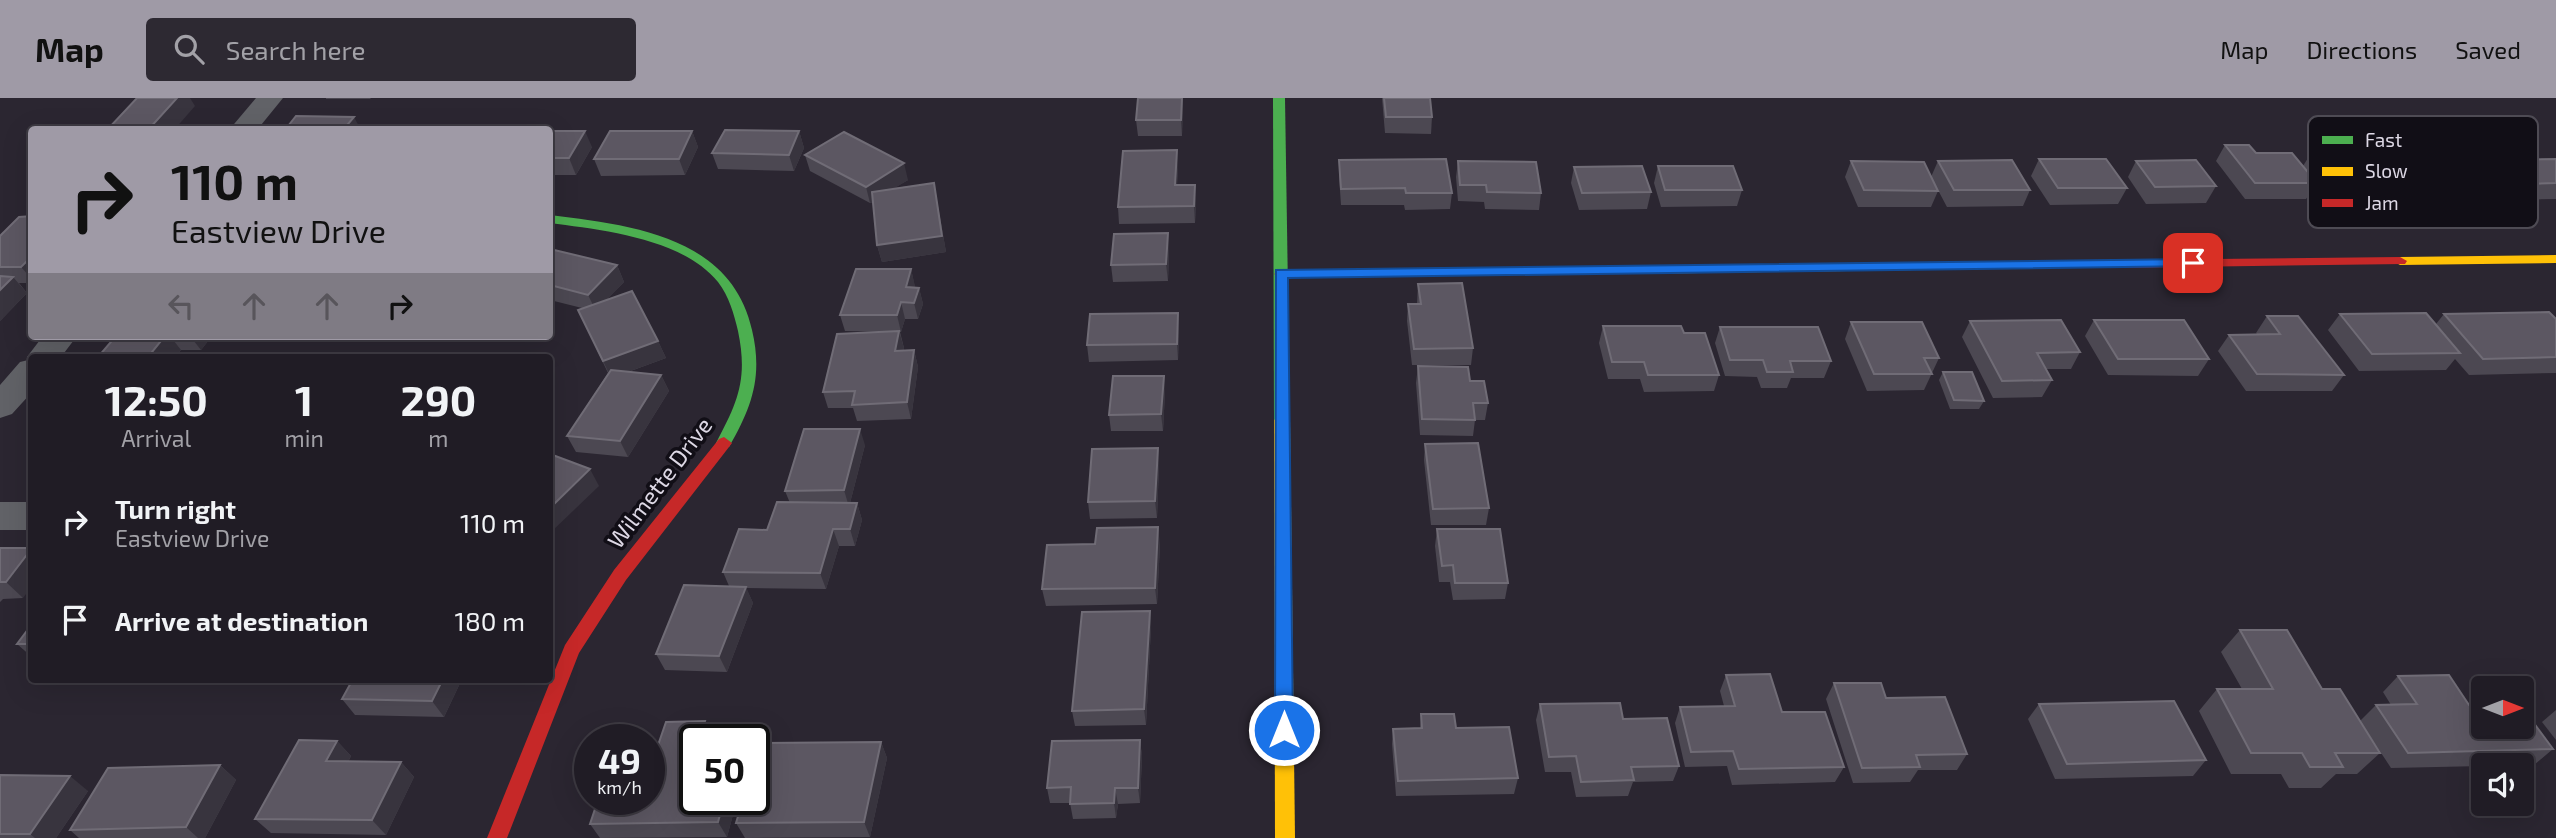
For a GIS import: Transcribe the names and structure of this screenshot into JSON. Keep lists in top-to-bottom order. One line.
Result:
{"streets":{"street":["Wilmette Drive"]},"legend":["Fast","Slow","Jam"],"north":"right","page":{"header":"Map","search":"Search here","nav":["Map","Directions","Saved"],"turn":["110 m","Eastview Drive"],"eta":["12:50","Arrival","1","min","290","m"],"list":[{"name":"Turn right","note":"Eastview Drive","value":"110 m"},{"name":"Arrive at destination","value":"180 m"}],"speed":"49 km/h","limit":"50"}}
